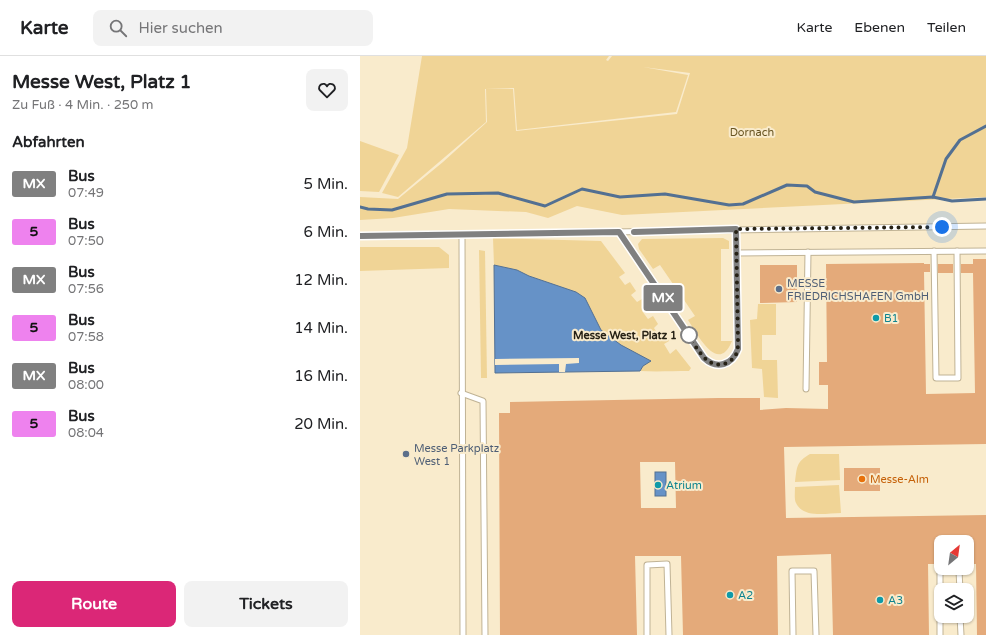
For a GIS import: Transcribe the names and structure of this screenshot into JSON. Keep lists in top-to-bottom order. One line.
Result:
{"parks":["Dornach"],"places":["MESSE FRIEDRICHSHAFEN GmbH","B1","Messe West, Platz 1","Messe Parkplatz West 1","Messe-Alm","Atrium","A2","A3"],"lines":["bus line MX"],"north":"top right","page":{"header":"Karte","search":"Hier suchen","nav":["Karte","Ebenen","Teilen"],"heading":[["Messe West, Platz 1","Zu Fuß · 4 Min. · 250 m"],"Abfahrten"],"on_map":"MX","list":[{"mark":"MX","name":"Bus","note":"07:49","value":"5 Min."},{"mark":"5","name":"Bus","note":"07:50","value":"6 Min."},{"mark":"MX","name":"Bus","note":"07:56","value":"12 Min."},{"mark":"5","name":"Bus","note":"07:58","value":"14 Min."},{"mark":"MX","name":"Bus","note":"08:00","value":"16 Min."},{"mark":"5","name":"Bus","note":"08:04","value":"20 Min."}],"buttons":["Route","Tickets"]}}
